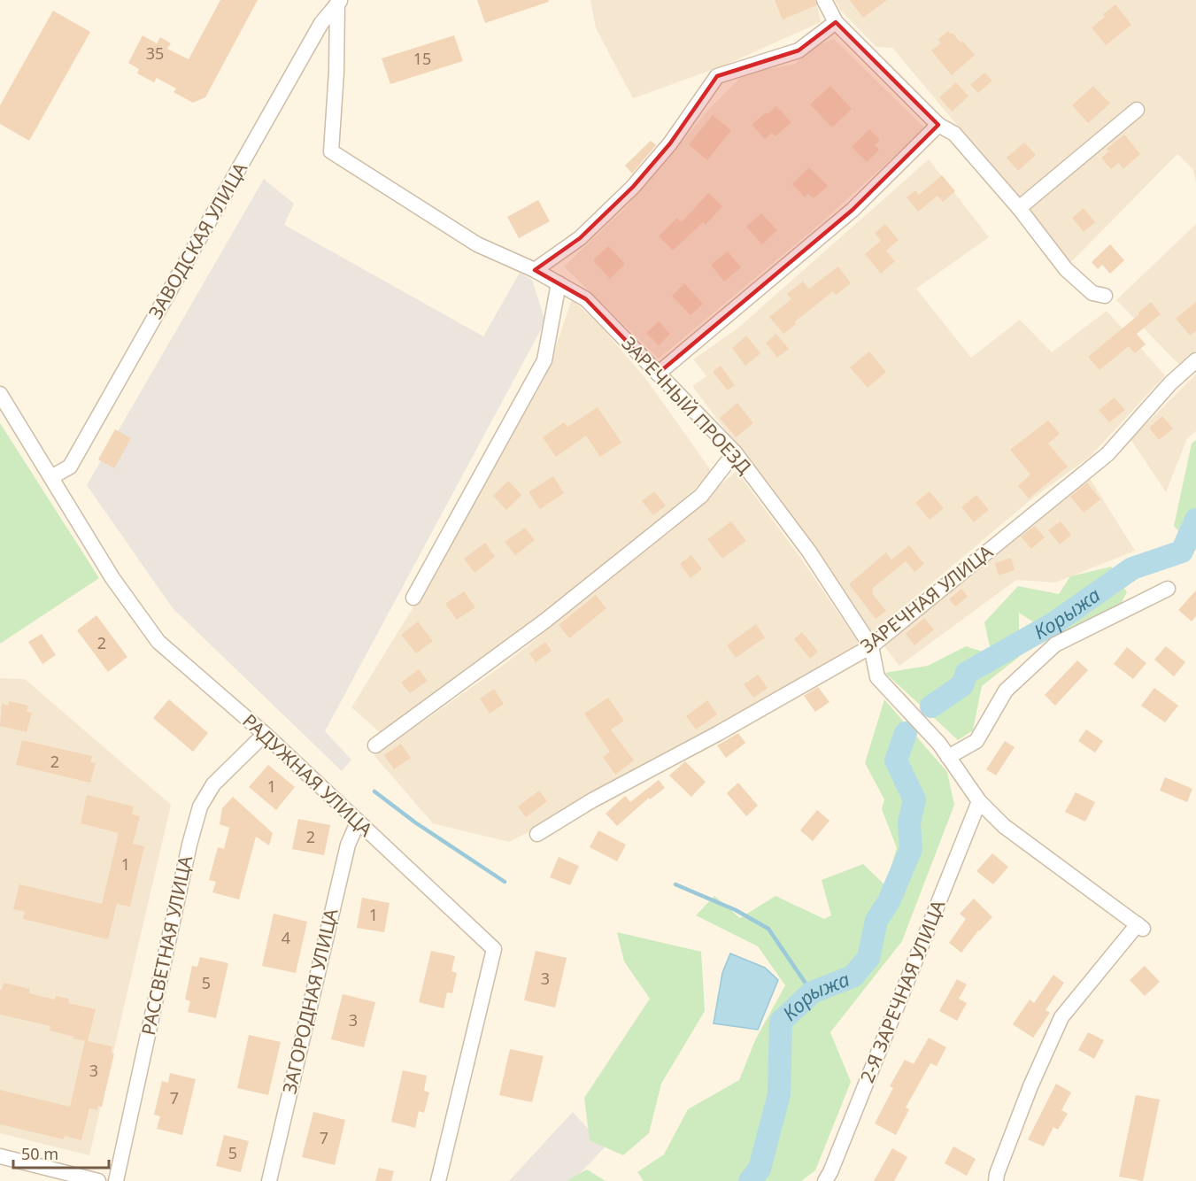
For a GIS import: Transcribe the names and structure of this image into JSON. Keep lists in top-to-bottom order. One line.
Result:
{"streets":{"street":["ЗАВОДСКАЯ УЛИЦА","ЗАРЕЧНЫЙ ПРОЕЗД","ЗАРЕЧНАЯ УЛИЦА","РАДУЖНАЯ УЛИЦА","РАССВЕТНАЯ УЛИЦА","2-Я ЗАРЕЧНАЯ УЛИЦА","ЗАГОРОДНАЯ УЛИЦА"]},"crossings":[["ЗАВОДСКАЯ УЛИЦА","ЗАРЕЧНЫЙ ПРОЕЗД"],["ЗАВОДСКАЯ УЛИЦА","РАДУЖНАЯ УЛИЦА"],["ЗАРЕЧНЫЙ ПРОЕЗД","ЗАРЕЧНАЯ УЛИЦА"],["РАДУЖНАЯ УЛИЦА","РАССВЕТНАЯ УЛИЦА"],["РАДУЖНАЯ УЛИЦА","ЗАГОРОДНАЯ УЛИЦА"]],"water":["Корыжа"],"house_numbers":["35","15","2","2","1","2","1","1","4","3","5","3","3","7","7","5"],"scale_bar":"50 m"}
